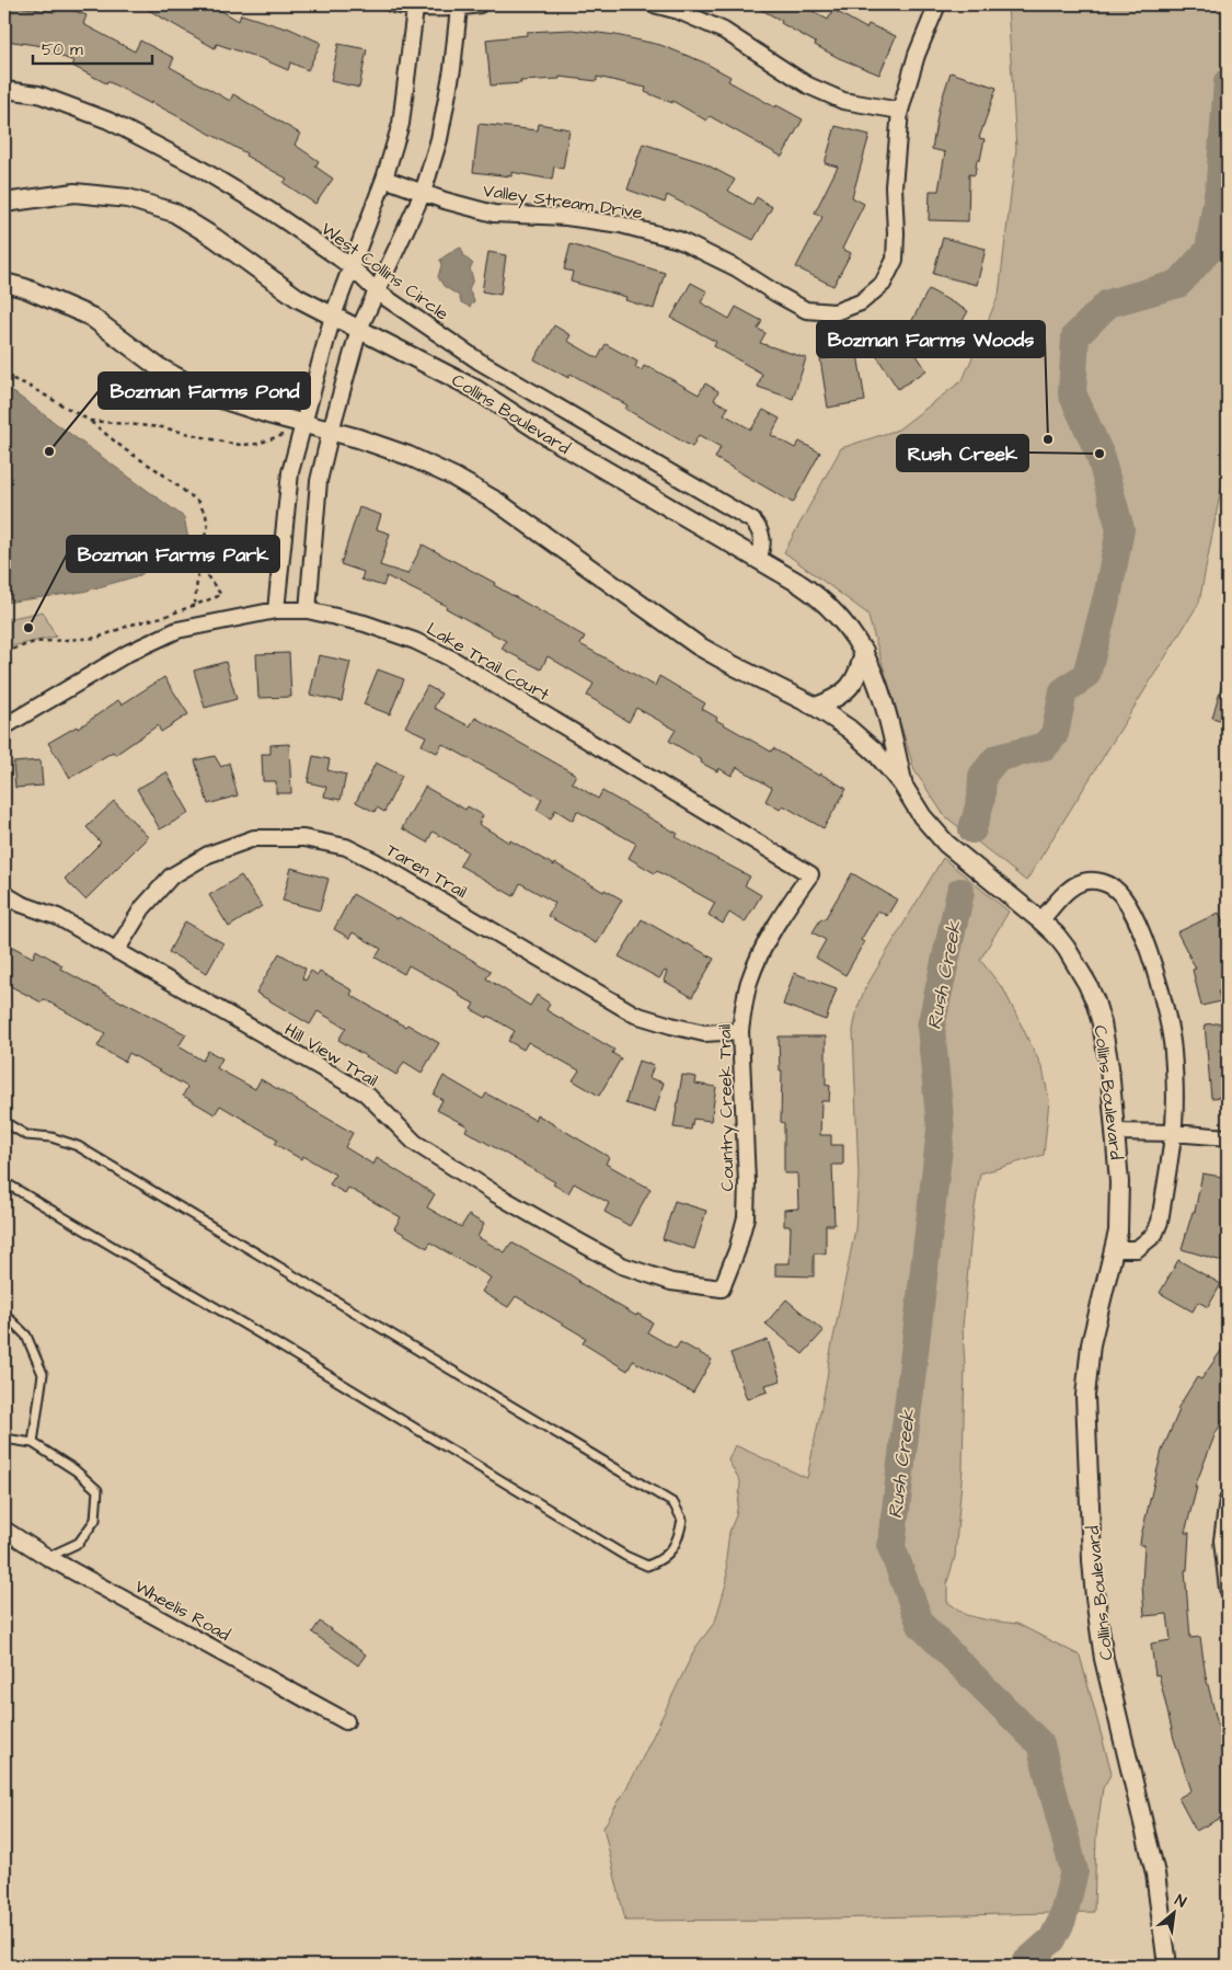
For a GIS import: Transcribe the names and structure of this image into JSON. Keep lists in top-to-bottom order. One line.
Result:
{"streets":{"street":["Valley Stream Drive","West Collins Circle","Collins Boulevard","Lake Trail Court","Taren Trail","Hill View Trail","Country Creek Trail","Wheelis Road"]},"crossings":[["West Collins Circle","Collins Boulevard"],["Lake Trail Court","Country Creek Trail"],["Taren Trail","Hill View Trail"],["Taren Trail","Country Creek Trail"],["Hill View Trail","Country Creek Trail"]],"water":["Rush Creek"],"places":["Bozman Farms Woods","Bozman Farms Pond","Rush Creek","Bozman Farms Park"],"scale_bar":"50 m","north":"top right"}
